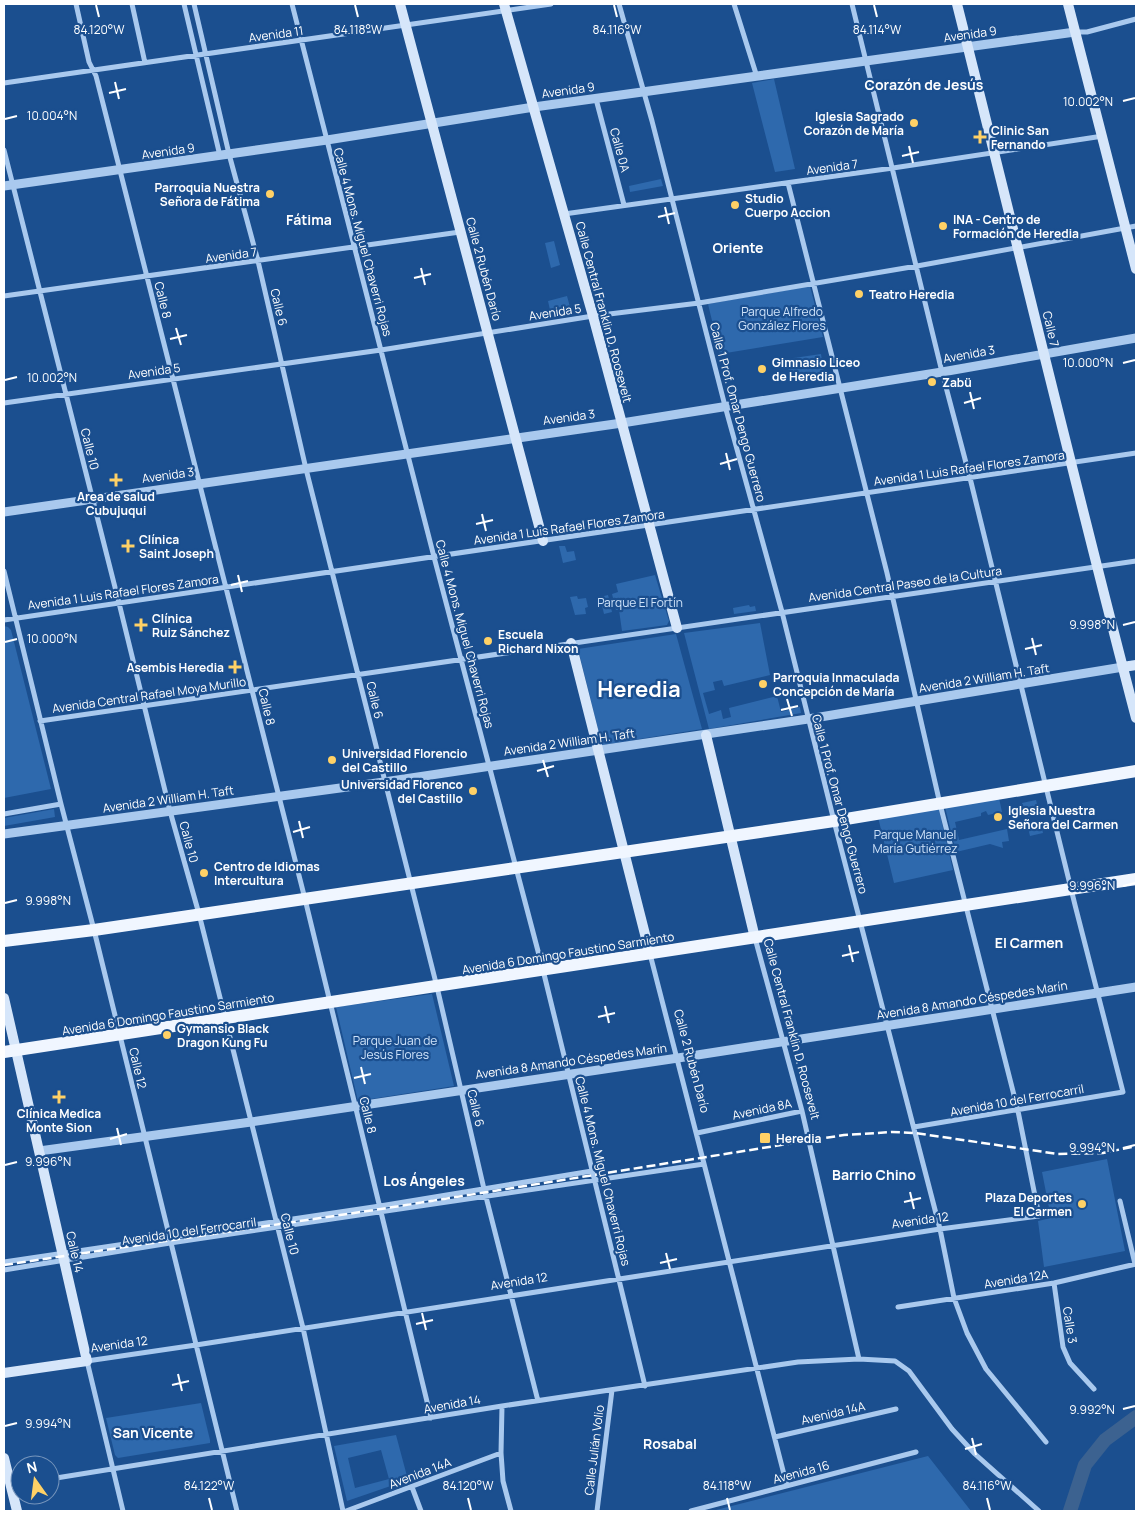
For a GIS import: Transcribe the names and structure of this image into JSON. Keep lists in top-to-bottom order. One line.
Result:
{"streets":{"main road":["Calle 2 Rubén Darío","Calle Central Franklin D. Roosevelt","Calle 7","Avenida 2 William H. Taft","Avenida 6 Domingo Faustino Sarmiento","Avenida 12","Calle 14"],"street":["Avenida 11","Avenida 9","Calle 0A","Avenida 7","Calle 4 Mons. Miguel Chaverri Rojas","Calle 8","Calle 6","Avenida 5","Avenida 3","Calle 1 Prof. Omar Dengo Guerrero","Calle 10","Avenida 1 Luis Rafael Flores Zamora","Avenida Central Paseo de la Cultura","Avenida Central Rafael Moya Murillo","Avenida 8 Amando Céspedes Marín","Calle 12","Avenida 10 del Ferrocarril","Avenida 8A","Avenida 12A","Calle 3","Avenida 14","Avenida 14A","Calle Julián Volio","Avenida 16"]},"crossings":[["Avenida 11","Calle 4 Mons. Miguel Chaverri Rojas"],["Avenida 11","Calle 2 Rubén Darío"],["Avenida 11","Calle 8"],["Avenida 11","Calle 6"],["Avenida 11","Calle Central Franklin D. Roosevelt"],["Avenida 9","Calle 0A"],["Avenida 9","Calle 4 Mons. Miguel Chaverri Rojas"],["Avenida 9","Calle 2 Rubén Darío"],["Avenida 9","Calle 8"],["Avenida 9","Calle 6"],["Avenida 9","Calle Central Franklin D. Roosevelt"],["Avenida 9","Calle 7"],["Avenida 9","Calle 1 Prof. Omar Dengo Guerrero"],["Avenida 9","Calle 10"],["Calle 0A","Avenida 7"],["Avenida 7","Calle 4 Mons. Miguel Chaverri Rojas"],["Avenida 7","Calle 2 Rubén Darío"],["Avenida 7","Calle 8"],["Avenida 7","Calle 6"],["Avenida 7","Calle Central Franklin D. Roosevelt"],["Avenida 7","Calle 7"],["Avenida 7","Calle 1 Prof. Omar Dengo Guerrero"],["Avenida 7","Calle 10"],["Calle 4 Mons. Miguel Chaverri Rojas","Avenida 5"],["Calle 4 Mons. Miguel Chaverri Rojas","Avenida 3"],["Calle 4 Mons. Miguel Chaverri Rojas","Avenida 1 Luis Rafael Flores Zamora"],["Calle 4 Mons. Miguel Chaverri Rojas","Avenida 2 William H. Taft"],["Calle 4 Mons. Miguel Chaverri Rojas","Avenida Central Rafael Moya Murillo"],["Calle 4 Mons. Miguel Chaverri Rojas","Avenida 6 Domingo Faustino Sarmiento"],["Calle 4 Mons. Miguel Chaverri Rojas","Avenida 8 Amando Céspedes Marín"],["Calle 4 Mons. Miguel Chaverri Rojas","Avenida 10 del Ferrocarril"],["Calle 4 Mons. Miguel Chaverri Rojas","Avenida 12"],["Calle 4 Mons. Miguel Chaverri Rojas","Avenida 14"],["Calle 2 Rubén Darío","Avenida 5"],["Calle 2 Rubén Darío","Avenida 3"],["Calle 2 Rubén Darío","Avenida 1 Luis Rafael Flores Zamora"],["Calle 2 Rubén Darío","Avenida 2 William H. Taft"],["Calle 2 Rubén Darío","Avenida Central Rafael Moya Murillo"],["Calle 2 Rubén Darío","Avenida 6 Domingo Faustino Sarmiento"],["Calle 2 Rubén Darío","Avenida 8 Amando Céspedes Marín"],["Calle 2 Rubén Darío","Avenida 10 del Ferrocarril"],["Calle 2 Rubén Darío","Avenida 8A"],["Calle 2 Rubén Darío","Avenida 12"],["Calle 2 Rubén Darío","Avenida 14"],["Calle 2 Rubén Darío","Avenida 14A"],["Calle 2 Rubén Darío","Avenida 16"],["Calle 8","Avenida 5"],["Calle 8","Avenida 3"],["Calle 8","Avenida 1 Luis Rafael Flores Zamora"],["Calle 8","Avenida 2 William H. Taft"],["Calle 8","Avenida Central Rafael Moya Murillo"],["Calle 8","Avenida 6 Domingo Faustino Sarmiento"],["Calle 8","Avenida 8 Amando Céspedes Marín"],["Calle 8","Avenida 10 del Ferrocarril"],["Calle 8","Avenida 12"],["Calle 8","Avenida 14"],["Calle 6","Avenida 5"],["Calle 6","Avenida 3"],["Calle 6","Avenida 1 Luis Rafael Flores Zamora"],["Calle 6","Avenida 2 William H. Taft"],["Calle 6","Avenida Central Rafael Moya Murillo"],["Calle 6","Avenida 6 Domingo Faustino Sarmiento"],["Calle 6","Avenida 8 Amando Céspedes Marín"],["Calle 6","Avenida 10 del Ferrocarril"],["Calle 6","Avenida 12"],["Calle 6","Avenida 14"],["Avenida 5","Calle Central Franklin D. Roosevelt"],["Avenida 5","Calle 7"],["Avenida 5","Calle 1 Prof. Omar Dengo Guerrero"],["Avenida 5","Calle 10"],["Calle Central Franklin D. Roosevelt","Avenida 3"],["Calle Central Franklin D. Roosevelt","Avenida 1 Luis Rafael Flores Zamora"],["Calle Central Franklin D. Roosevelt","Avenida Central Paseo de la Cultura"],["Calle Central Franklin D. Roosevelt","Avenida 2 William H. Taft"],["Calle Central Franklin D. Roosevelt","Avenida Central Rafael Moya Murillo"],["Calle Central Franklin D. Roosevelt","Avenida 6 Domingo Faustino Sarmiento"],["Calle Central Franklin D. Roosevelt","Avenida 8 Amando Céspedes Marín"],["Calle Central Franklin D. Roosevelt","Avenida 8A"],["Calle Central Franklin D. Roosevelt","Avenida 12"],["Calle Central Franklin D. Roosevelt","Avenida 14"],["Calle 7","Avenida 3"],["Calle 7","Avenida 1 Luis Rafael Flores Zamora"],["Calle 7","Avenida Central Paseo de la Cultura"],["Calle 7","Avenida 2 William H. Taft"],["Avenida 3","Calle 1 Prof. Omar Dengo Guerrero"],["Avenida 3","Calle 10"],["Calle 1 Prof. Omar Dengo Guerrero","Avenida 1 Luis Rafael Flores Zamora"],["Calle 1 Prof. Omar Dengo Guerrero","Avenida Central Paseo de la Cultura"],["Calle 1 Prof. Omar Dengo Guerrero","Avenida 2 William H. Taft"],["Calle 1 Prof. Omar Dengo Guerrero","Avenida 6 Domingo Faustino Sarmiento"],["Calle 1 Prof. Omar Dengo Guerrero","Avenida 8 Amando Céspedes Marín"],["Calle 1 Prof. Omar Dengo Guerrero","Avenida 10 del Ferrocarril"],["Calle 1 Prof. Omar Dengo Guerrero","Avenida 12"],["Calle 1 Prof. Omar Dengo Guerrero","Avenida 12A"],["Calle 10","Avenida 1 Luis Rafael Flores Zamora"],["Calle 10","Avenida 2 William H. Taft"],["Calle 10","Avenida Central Rafael Moya Murillo"],["Calle 10","Avenida 6 Domingo Faustino Sarmiento"],["Calle 10","Avenida 8 Amando Céspedes Marín"],["Calle 10","Avenida 10 del Ferrocarril"],["Calle 10","Avenida 12"],["Calle 10","Avenida 14"],["Calle 10","Avenida 14A"],["Avenida 1 Luis Rafael Flores Zamora","Calle 12"],["Avenida Central Paseo de la Cultura","Avenida Central Rafael Moya Murillo"],["Avenida 2 William H. Taft","Calle 12"],["Avenida Central Rafael Moya Murillo","Calle 12"],["Avenida 6 Domingo Faustino Sarmiento","Calle 12"],["Avenida 6 Domingo Faustino Sarmiento","Calle 14"],["Avenida 8 Amando Céspedes Marín","Calle 12"],["Avenida 8 Amando Céspedes Marín","Avenida 10 del Ferrocarril"],["Avenida 8 Amando Céspedes Marín","Calle 14"],["Calle 12","Avenida 10 del Ferrocarril"],["Calle 12","Avenida 12"],["Calle 12","Avenida 14"],["Avenida 10 del Ferrocarril","Avenida 12"],["Avenida 10 del Ferrocarril","Calle 14"],["Avenida 12","Calle 14"],["Calle 14","Avenida 14"],["Avenida 12A","Calle 3"],["Avenida 14","Calle Julián Volio"]],"districts":["Corazón de Jesús","Fátima","Oriente","Heredia","El Carmen","Barrio Chino","Los Ángeles","San Vicente","Rosabal"],"parks":["Parque Alfredo González Flores","Parque El Fortín","Parque Manuel María Gutiérrez","Parque Juan de Jesús Flores"],"places":{"other":["Iglesia Sagrado Corazón de María","Parroquia Nuestra Señora de Fátima","Studio Cuerpo Accion","INA - Centro de Formación de Heredia","Teatro Heredia","Gimnasio Liceo de Heredia","Zabü","Escuela Richard Nixon","Parroquia Inmaculada Concepción de María","Universidad Florencio del Castillo","Universidad Florenco del Castillo","Iglesia Nuestra Señora del Carmen","Centro de Idiomas Intercultura","Gymansio Black Dragon Kung Fu","Plaza Deportes El Carmen"],"health":["Clinic San Fernando","Area de salud Cubujuqui","Clínica Saint Joseph","Clínica Ruiz Sánchez","Asembis Heredia","Clínica Medica Monte Sion"],"transit":["Heredia"]},"north":"top","coordinates":["84.120°W","84.118°W","84.116°W","84.114°W","10.002°N","10.004°N","10.000°N","9.998°N","9.996°N","9.994°N","9.992°N","84.122°W"]}
